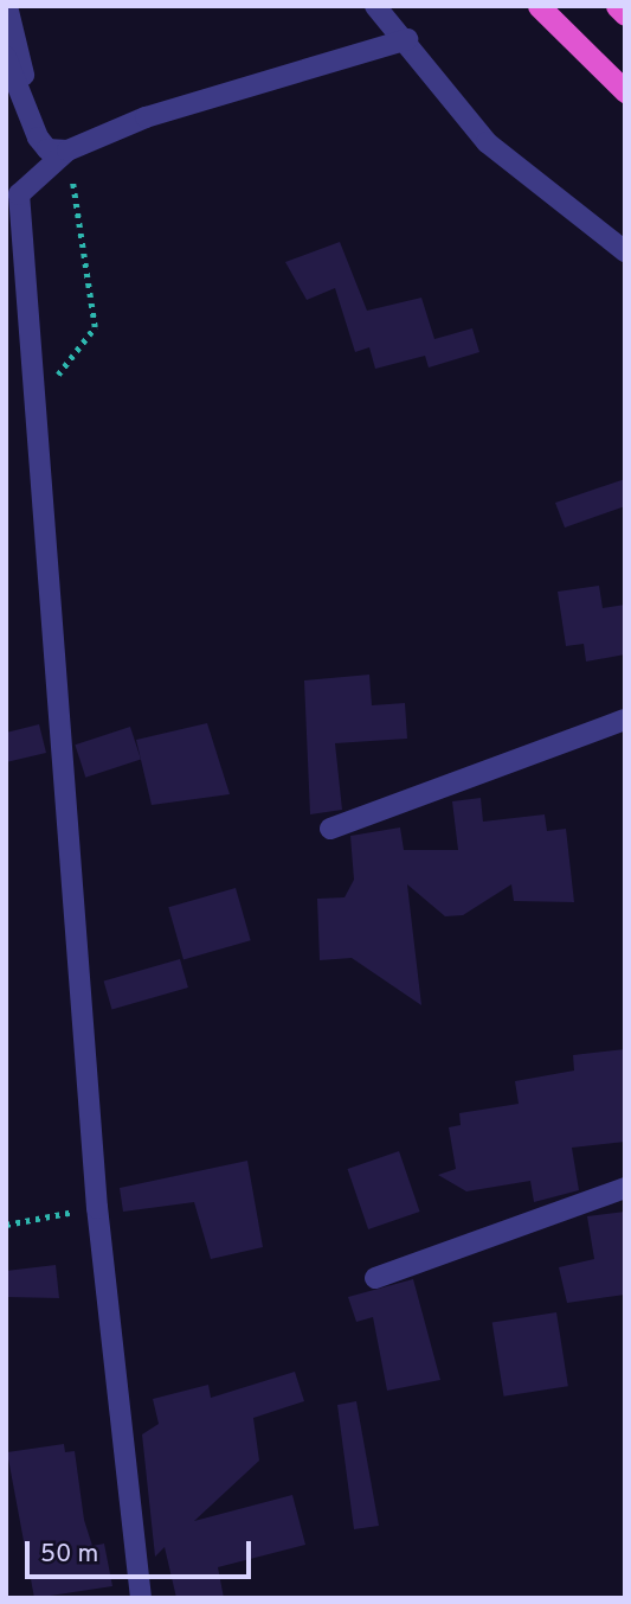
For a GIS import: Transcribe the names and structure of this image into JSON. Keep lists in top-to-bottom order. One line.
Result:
{"scale_bar":"50 m"}
